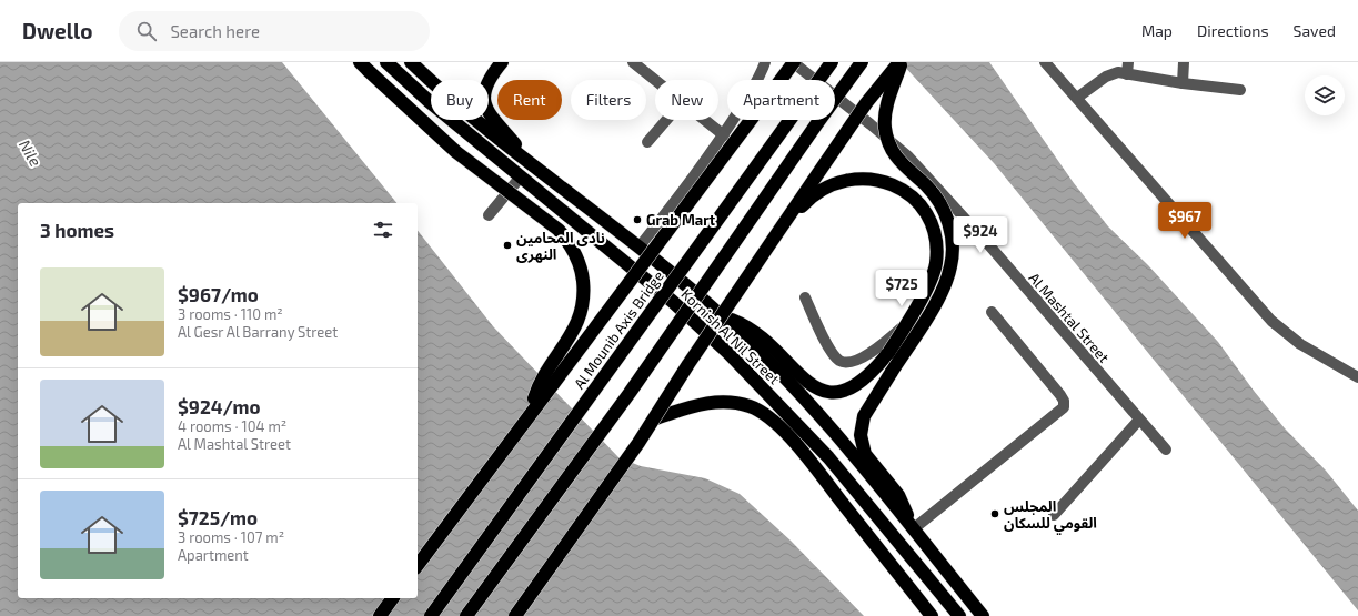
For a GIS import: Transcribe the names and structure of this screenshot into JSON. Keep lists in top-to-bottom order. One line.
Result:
{"streets":{"highway":["Al Mounib Axis Bridge","Kornish Al Nil Street"],"street":["Al Mashtal Street"]},"crossings":[["Al Mashtal Street","Al Mounib Axis Bridge"]],"water":["Nile"],"places":["Grab Mart","نادى المحامين النهرى","المجلس القومي للسكان"],"page":{"header":"Dwello","search":"Search here","nav":["Map","Directions","Saved"],"chip":["Buy","Rent","Filters","New","Apartment"],"price":["$967","$924","$725"],"heading":"3 homes","list":[{"name":"$967/mo","note":"3 rooms · 110 m² · Al Gesr Al Barrany Street"},{"name":"$924/mo","note":"4 rooms · 104 m² · Al Mashtal Street"},{"name":"$725/mo","note":"3 rooms · 107 m² · Apartment"}]}}
